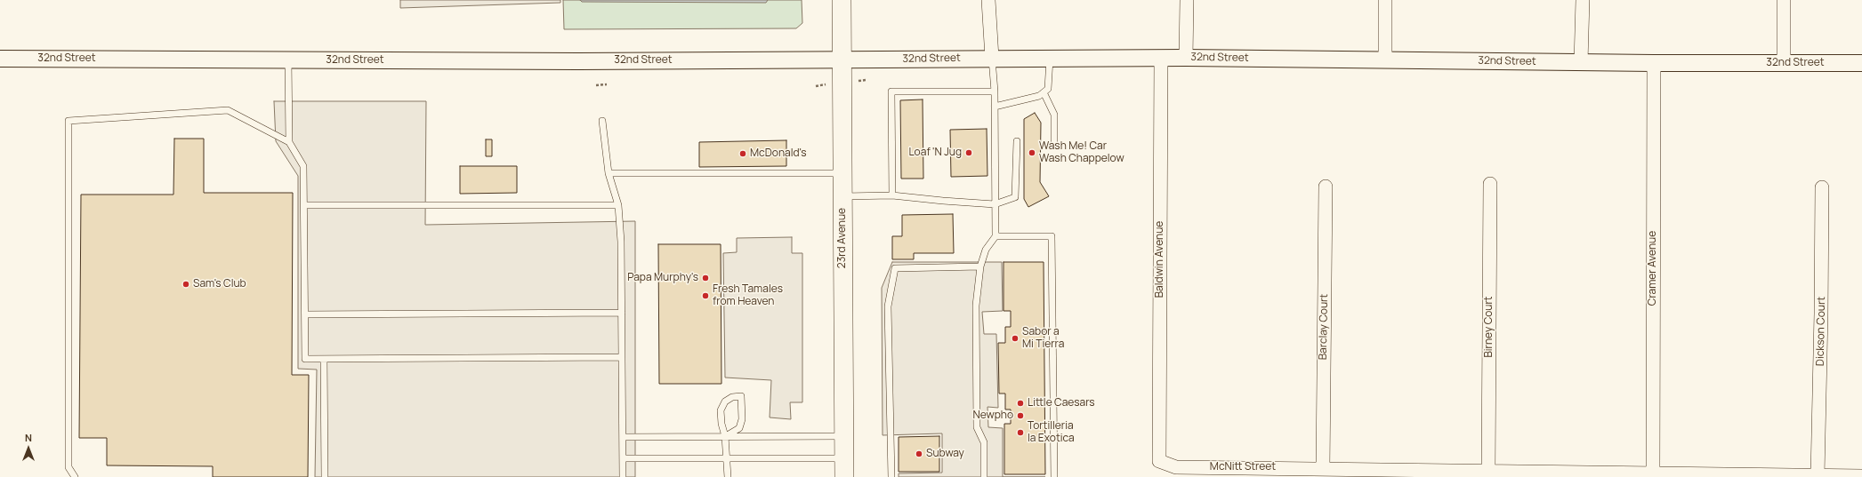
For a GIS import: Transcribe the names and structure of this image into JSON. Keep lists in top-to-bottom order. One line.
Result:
{"streets":{"main road":["23rd Avenue"],"street":["32nd Street","Baldwin Avenue","Cramer Avenue","Barclay Court","Birney Court","Dickson Court","McNitt Street"]},"crossings":[["32nd Street","23rd Avenue"],["32nd Street","Baldwin Avenue"],["32nd Street","Cramer Avenue"],["Baldwin Avenue","McNitt Street"],["Cramer Avenue","McNitt Street"],["Barclay Court","McNitt Street"],["Birney Court","McNitt Street"],["Dickson Court","McNitt Street"]],"places":["Loaf 'N Jug","Wash Me! Car Wash Chappelow","McDonald's","Papa Murphy's","Sam's Club","Fresh Tamales from Heaven","Sabor a Mi Tierra","Little Caesars","Newpho","Tortilleria la Exotica","Subway"],"north":"top"}
